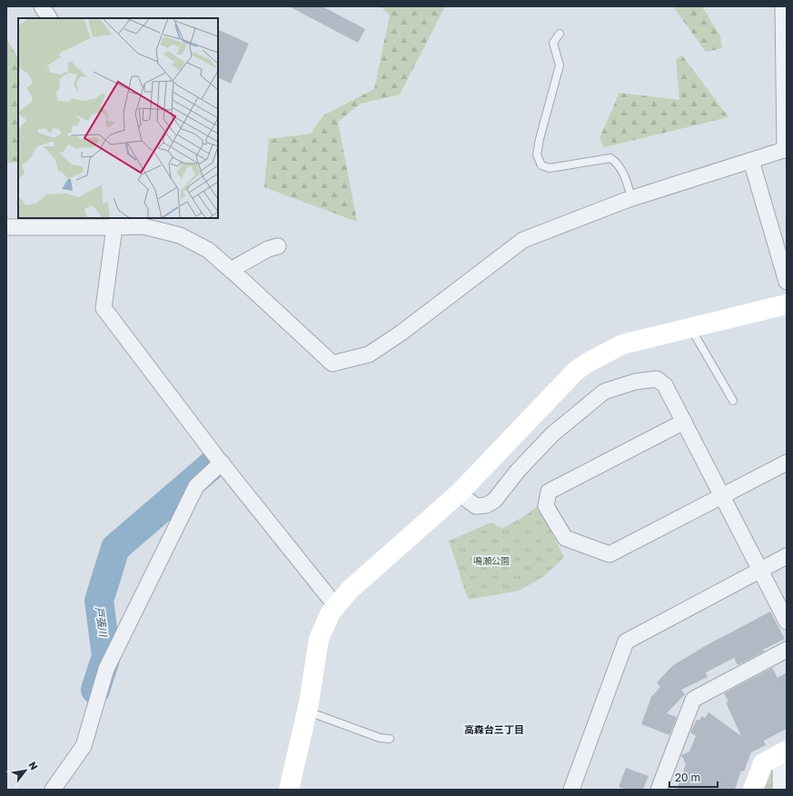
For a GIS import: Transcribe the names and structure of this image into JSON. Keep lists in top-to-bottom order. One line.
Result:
{"districts":["高森台三丁目"],"water":["戸張川"],"parks":["鳴瀬公園"],"scale_bar":"20 m","north":"top right"}
